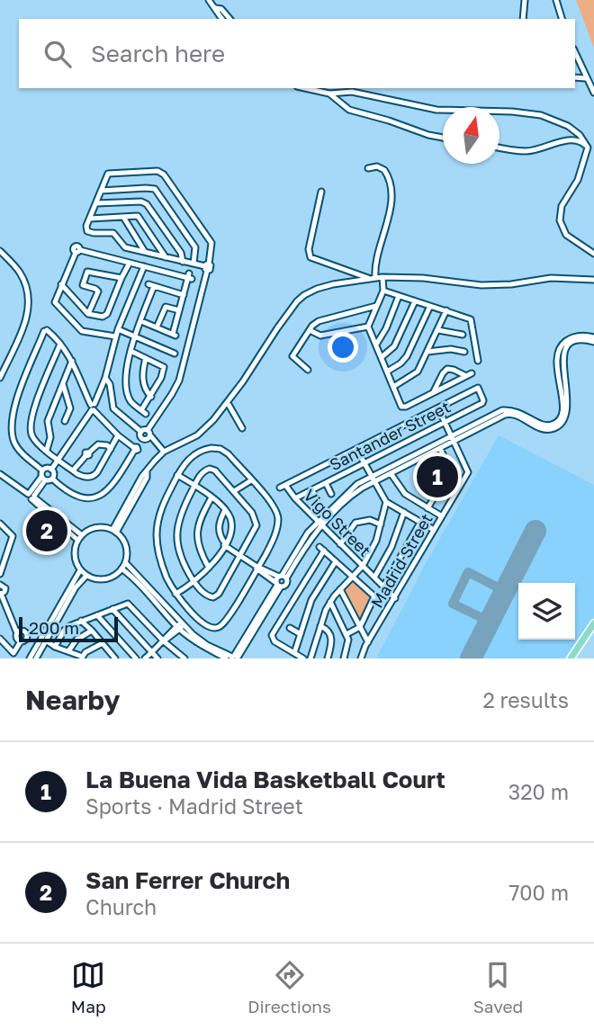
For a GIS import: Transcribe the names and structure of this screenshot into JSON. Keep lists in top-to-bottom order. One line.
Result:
{"streets":{"street":["Santander Street","Vigo Street","Madrid Street"]},"crossings":[["Santander Street","Vigo Street"],["Santander Street","Madrid Street"],["Vigo Street","Madrid Street"]],"scale_bar":"200 m","north":"top","page":{"search":"Search here","pins":["1","2"],"scale":"200 m","heading":["Nearby","2 results"],"list":[{"mark":"1","name":"La Buena Vida Basketball Court","note":"Sports · Madrid Street","value":"320 m"},{"mark":"2","name":"San Ferrer Church","note":"Church","value":"700 m"}],"nav":["Map","Directions","Saved"]}}
